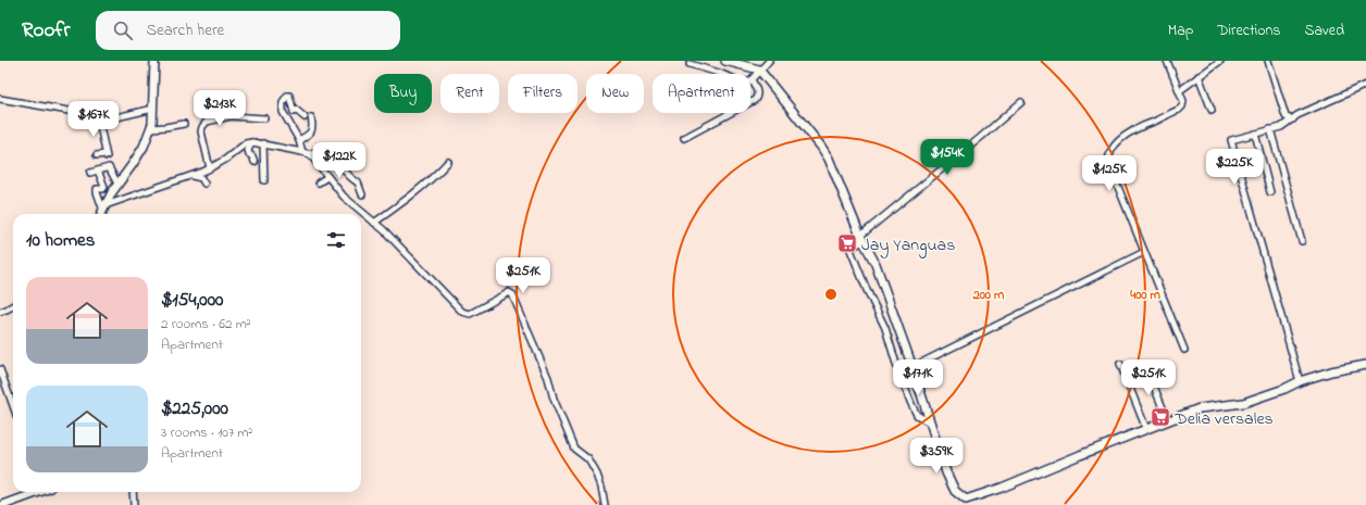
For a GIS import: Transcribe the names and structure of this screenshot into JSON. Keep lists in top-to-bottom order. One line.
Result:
{"places":{"supermarket":["Jay Yanguas","Delia versales"]},"page":{"header":"Roofr","search":"Search here","nav":["Map","Directions","Saved"],"chip":["Buy","Rent","Filters","New","Apartment"],"price":["$213K","$167K","$154K","$122K","$225K","$125K","$251K","$171K","$251K","$359K"],"heading":"10 homes","list":[{"name":"$154,000","note":"2 rooms · 62 m² · Apartment"},{"name":"$225,000","note":"3 rooms · 107 m² · Apartment"}]},"rings":["200 m","400 m"]}
